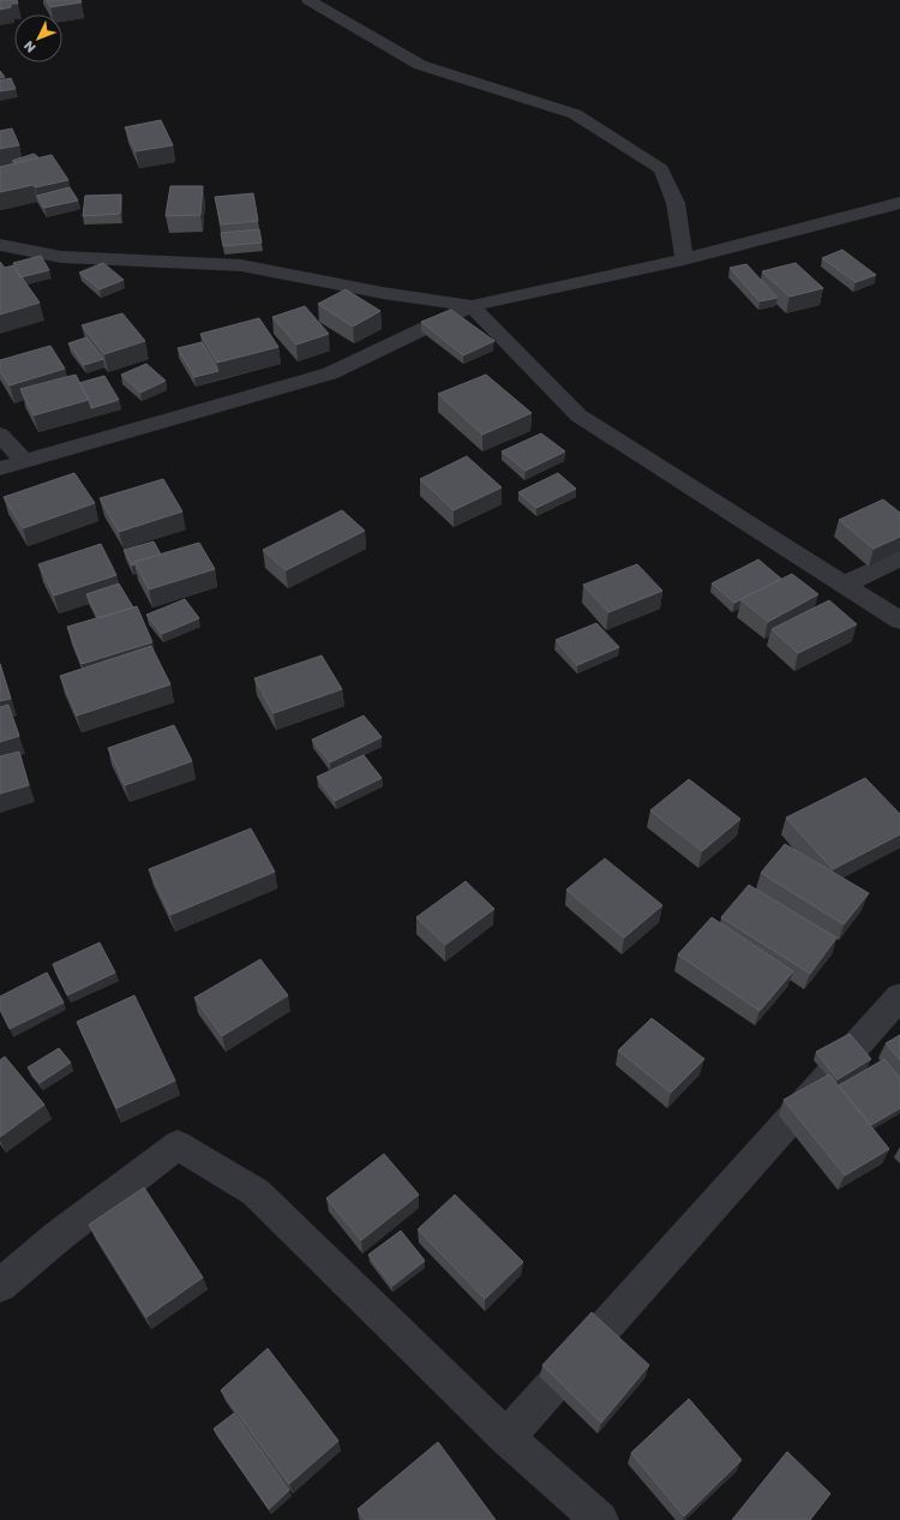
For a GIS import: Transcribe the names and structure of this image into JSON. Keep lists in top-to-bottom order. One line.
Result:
{"north":"bottom left"}
